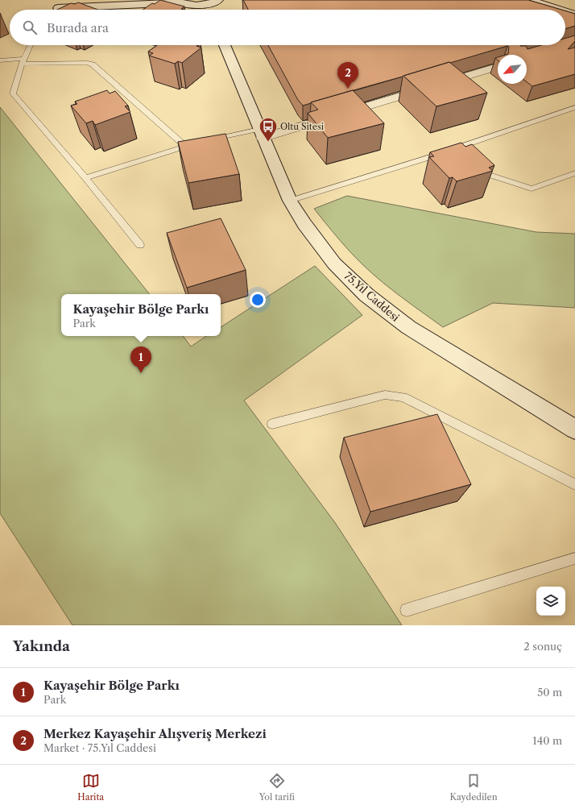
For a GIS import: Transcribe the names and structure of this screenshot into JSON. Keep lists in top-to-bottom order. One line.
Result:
{"streets":{"street":["75.Yıl Caddesi"]},"places":{"bus stop":["Oltu Sitesi"]},"north":"bottom left","page":{"search":"Burada ara","pins":["2","1"],"popup":["Kayaşehir Bölge Parkı","Park"],"heading":["Yakında","2 sonuç"],"list":[{"mark":"1","name":"Kayaşehir Bölge Parkı","note":"Park","value":"50 m"},{"mark":"2","name":"Merkez Kayaşehir Alışveriş Merkezi","note":"Market · 75.Yıl Caddesi","value":"140 m"}],"nav":["Harita","Yol tarifi","Kaydedilen"]}}
